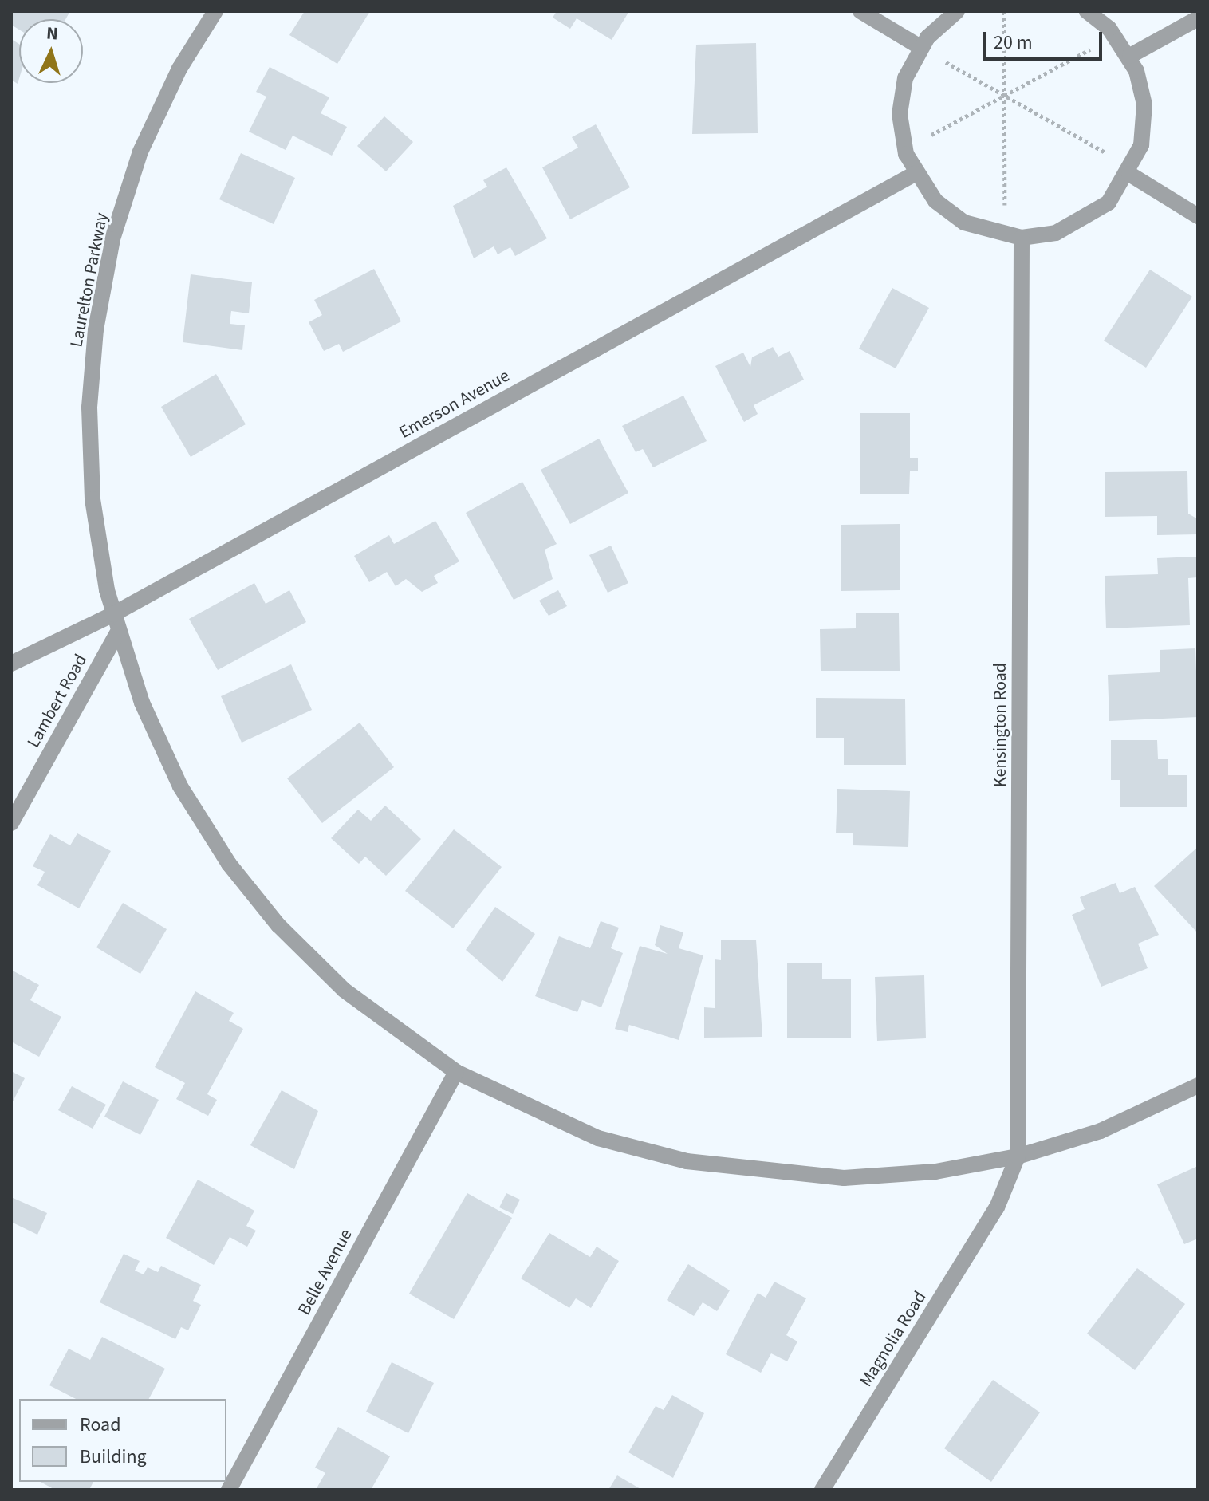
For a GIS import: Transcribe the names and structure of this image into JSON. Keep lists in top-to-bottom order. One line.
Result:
{"streets":{"street":["Laurelton Parkway","Emerson Avenue","Lambert Road","Kensington Road","Belle Avenue","Magnolia Road"]},"crossings":[["Laurelton Parkway","Emerson Avenue"],["Laurelton Parkway","Lambert Road"],["Laurelton Parkway","Kensington Road"],["Laurelton Parkway","Belle Avenue"],["Kensington Road","Magnolia Road"]],"legend":["Road","Building"],"scale_bar":"20 m","north":"top"}
